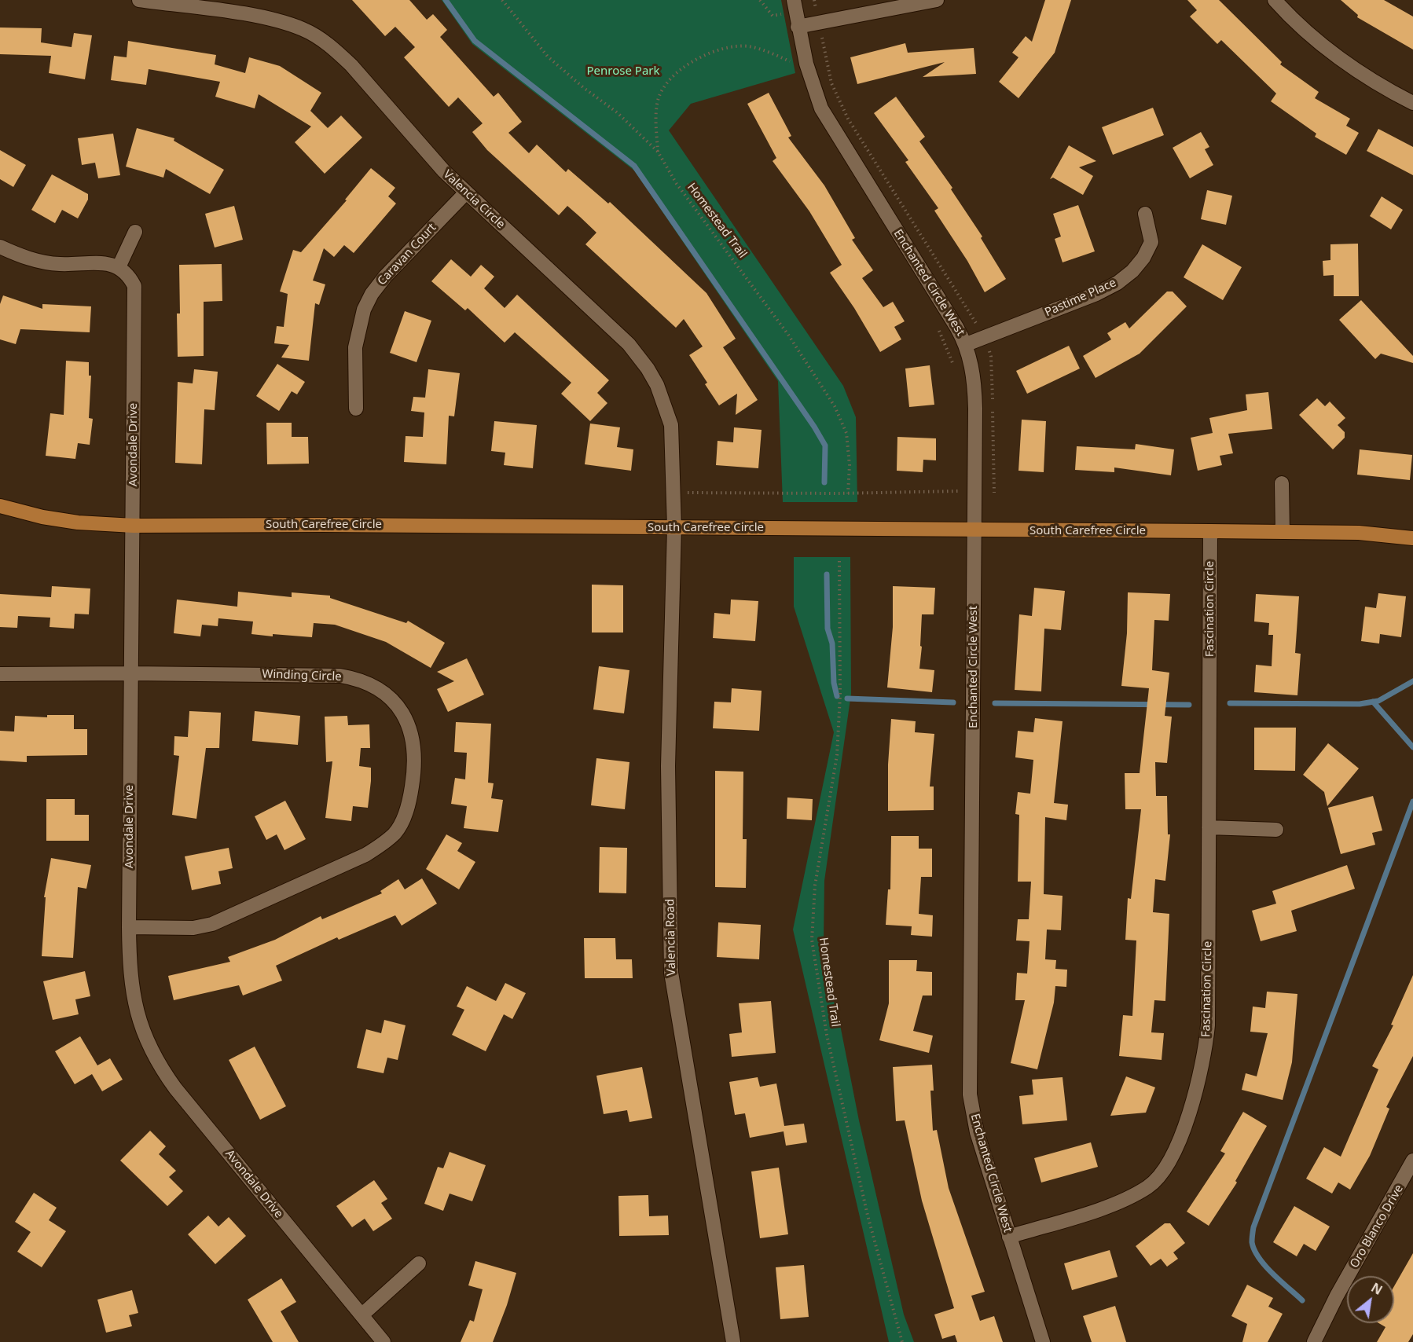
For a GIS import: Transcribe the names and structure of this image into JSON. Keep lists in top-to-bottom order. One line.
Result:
{"streets":{"main road":["South Carefree Circle"],"street":["Valencia Circle","Caravan Court","Enchanted Circle West","Pastime Place","Avondale Drive","Fascination Circle","Winding Circle","Valencia Road","Oro Blanco Drive"],"path":["Homestead Trail"]},"crossings":[["Valencia Circle","Caravan Court"],["Valencia Circle","South Carefree Circle"],["Valencia Circle","Valencia Road"],["Enchanted Circle West","Pastime Place"],["Enchanted Circle West","South Carefree Circle"],["Enchanted Circle West","Fascination Circle"],["Avondale Drive","South Carefree Circle"],["Avondale Drive","Winding Circle"],["South Carefree Circle","Fascination Circle"],["South Carefree Circle","Valencia Road"]],"parks":["Penrose Park"],"north":"top right"}
